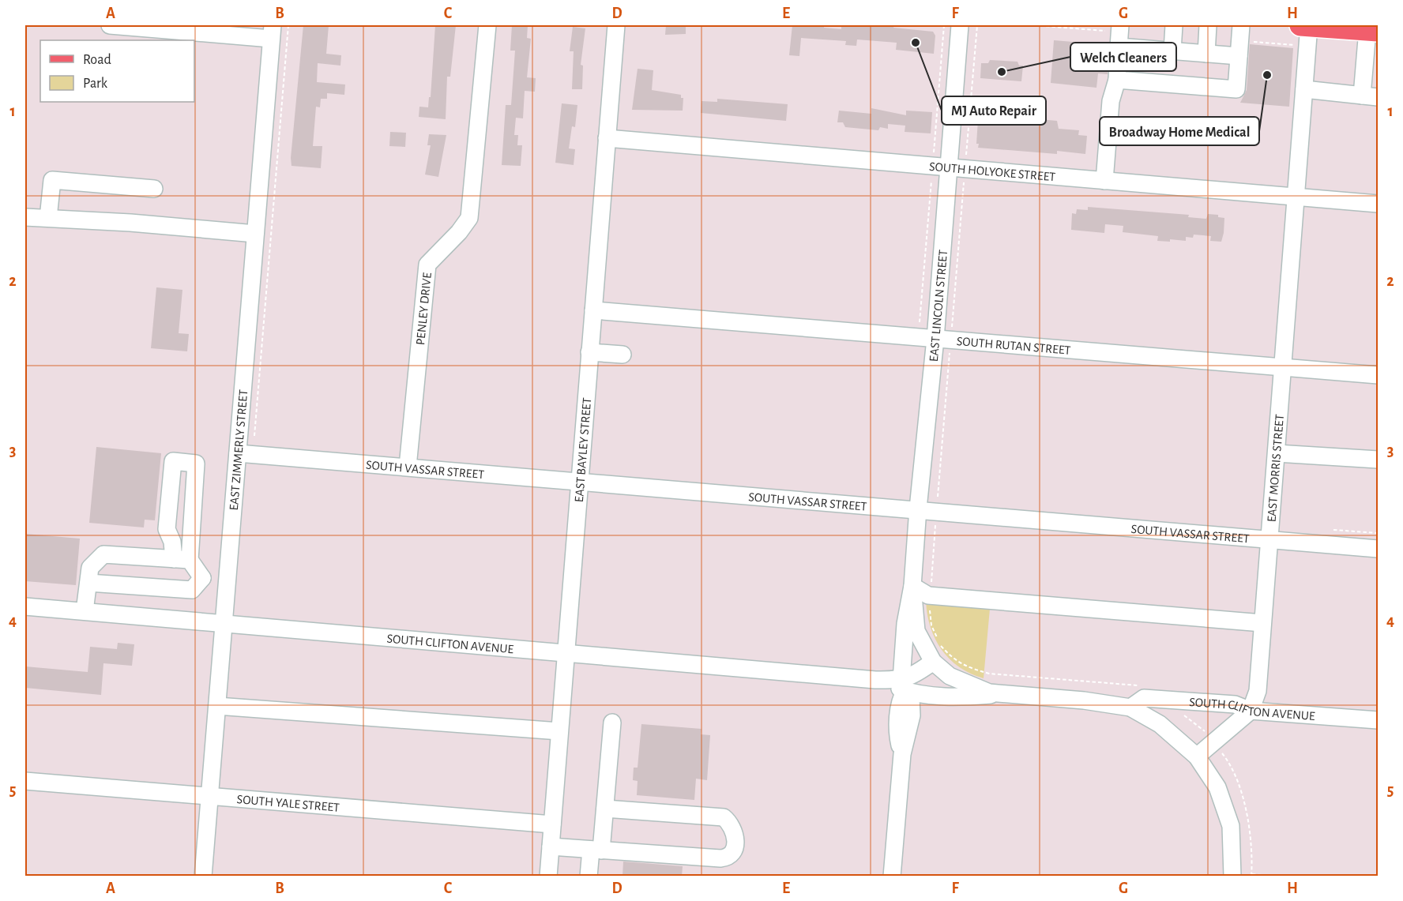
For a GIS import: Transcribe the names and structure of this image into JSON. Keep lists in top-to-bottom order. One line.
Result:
{"streets":{"street":["SOUTH HOLYOKE STREET","EAST LINCOLN STREET","PENLEY DRIVE","SOUTH RUTAN STREET","EAST ZIMMERLY STREET","EAST BAYLEY STREET","EAST MORRIS STREET","SOUTH VASSAR STREET","SOUTH CLIFTON AVENUE","SOUTH YALE STREET"]},"crossings":[["SOUTH HOLYOKE STREET","EAST LINCOLN STREET"],["SOUTH HOLYOKE STREET","EAST BAYLEY STREET"],["SOUTH HOLYOKE STREET","EAST MORRIS STREET"],["EAST LINCOLN STREET","SOUTH RUTAN STREET"],["EAST LINCOLN STREET","SOUTH VASSAR STREET"],["EAST LINCOLN STREET","SOUTH CLIFTON AVENUE"],["PENLEY DRIVE","SOUTH VASSAR STREET"],["SOUTH RUTAN STREET","EAST BAYLEY STREET"],["SOUTH RUTAN STREET","EAST MORRIS STREET"],["EAST ZIMMERLY STREET","SOUTH VASSAR STREET"],["EAST ZIMMERLY STREET","SOUTH CLIFTON AVENUE"],["EAST ZIMMERLY STREET","SOUTH YALE STREET"],["EAST BAYLEY STREET","SOUTH VASSAR STREET"],["EAST BAYLEY STREET","SOUTH CLIFTON AVENUE"],["EAST BAYLEY STREET","SOUTH YALE STREET"],["EAST MORRIS STREET","SOUTH VASSAR STREET"],["EAST MORRIS STREET","SOUTH CLIFTON AVENUE"]],"places":["MJ Auto Repair","Welch Cleaners","Broadway Home Medical"],"legend":["Road","Park"],"grid":{"columns":["A","B","C","D","E","F","G","H"],"rows":["1","2","3","4","5"]}}
